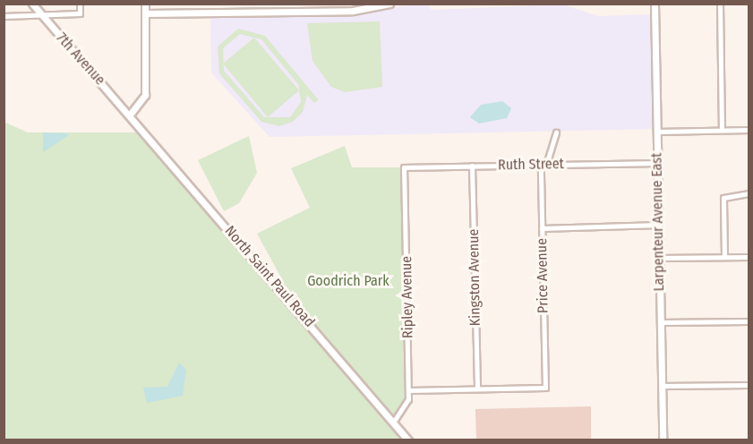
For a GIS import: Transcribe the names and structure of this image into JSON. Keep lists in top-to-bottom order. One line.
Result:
{"streets":{"street":["7th Avenue","Ruth Street","Larpenteur Avenue East","Price Avenue","North Saint Paul Road","Kingston Avenue","Ripley Avenue"]},"crossings":[["7th Avenue","North Saint Paul Road"],["Ruth Street","Larpenteur Avenue East"],["Ruth Street","Price Avenue"],["Ruth Street","Kingston Avenue"],["Ruth Street","Ripley Avenue"],["Price Avenue","Kingston Avenue"],["North Saint Paul Road","Ripley Avenue"]],"parks":["Goodrich Park"]}
